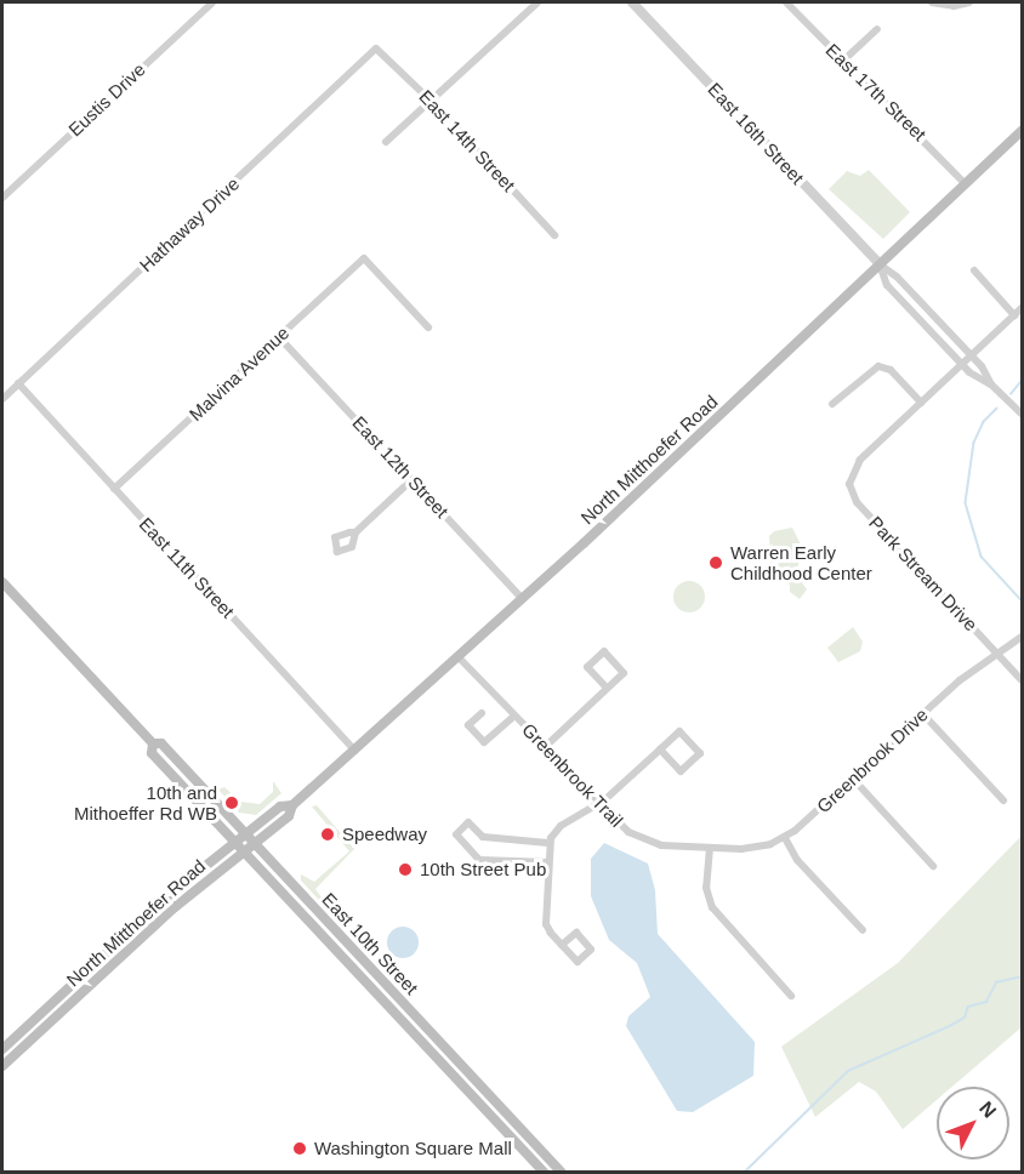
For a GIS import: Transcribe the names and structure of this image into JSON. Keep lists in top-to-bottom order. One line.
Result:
{"streets":{"main road":["North Mitthoefer Road","East 10th Street"],"street":["East 17th Street","Eustis Drive","East 16th Street","East 14th Street","Hathaway Drive","Malvina Avenue","East 12th Street","East 11th Street","Park Stream Drive","Greenbrook Drive","Greenbrook Trail"]},"crossings":[["East 17th Street","North Mitthoefer Road"],["East 16th Street","North Mitthoefer Road"],["East 14th Street","Hathaway Drive"],["Hathaway Drive","East 11th Street"],["Malvina Avenue","East 12th Street"],["Malvina Avenue","East 11th Street"],["North Mitthoefer Road","East 12th Street"],["North Mitthoefer Road","East 11th Street"],["North Mitthoefer Road","Greenbrook Trail"],["North Mitthoefer Road","East 10th Street"],["Park Stream Drive","Greenbrook Drive"],["Greenbrook Drive","Greenbrook Trail"]],"places":["Warren Early Childhood Center","10th and Mithoeffer Rd WB","Speedway","10th Street Pub","Washington Square Mall"],"north":"top right"}
